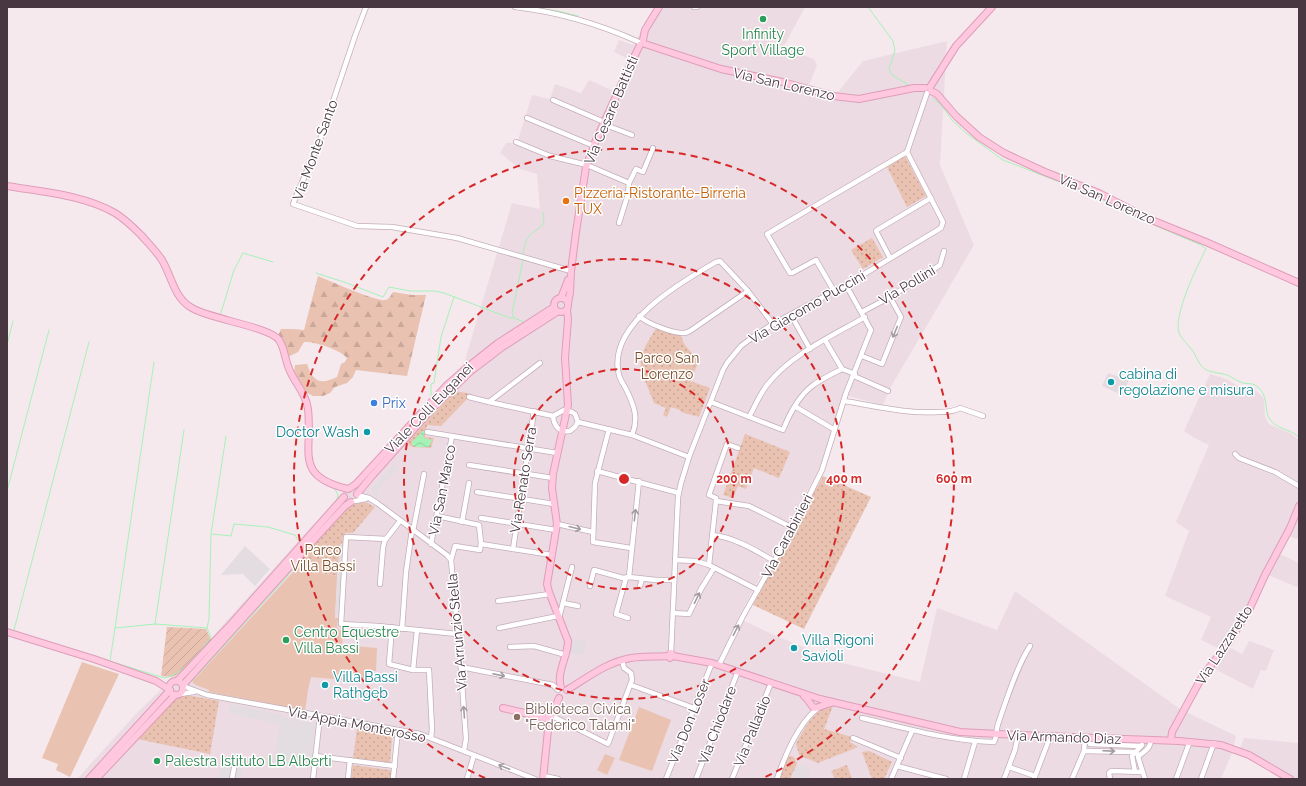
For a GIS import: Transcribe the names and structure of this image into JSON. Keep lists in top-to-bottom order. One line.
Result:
{"streets":{"street":["Via San Lorenzo","Via Cesare Battisti","Via Monte Santo","Via Pollini","Via Giacomo Puccini","Viale Colli Euganei","Via Renato Serra","Via San Marco","Via Carabinieri","Via Arrunzio Stella","Via Lazzaretto","Via Don Loser","Via Appia Monterosso","Via Chiodare","Via Palladio","Via Armando Diaz"]},"crossings":[["Via San Lorenzo","Via Cesare Battisti"],["Via Cesare Battisti","Via Monte Santo"],["Via Cesare Battisti","Viale Colli Euganei"],["Via Pollini","Via Carabinieri"],["Via Giacomo Puccini","Via Carabinieri"],["Viale Colli Euganei","Via Appia Monterosso"],["Via San Marco","Via Arrunzio Stella"],["Via Arrunzio Stella","Via Appia Monterosso"],["Via Lazzaretto","Via Armando Diaz"]],"parks":["Parco San Lorenzo","Parco Villa Bassi"],"places":["Infinity Sport Village","Pizzeria-Ristorante-Birreria TUX","cabina di regolazione e misura","Prix","Doctor Wash","Centro Equestre Villa Bassi","Villa Rigoni Savioli","Villa Bassi Rathgeb","Biblioteca Civica \"Federico Talami\"","Palestra Istituto LB Alberti"],"rings":["200 m","400 m","600 m"]}
